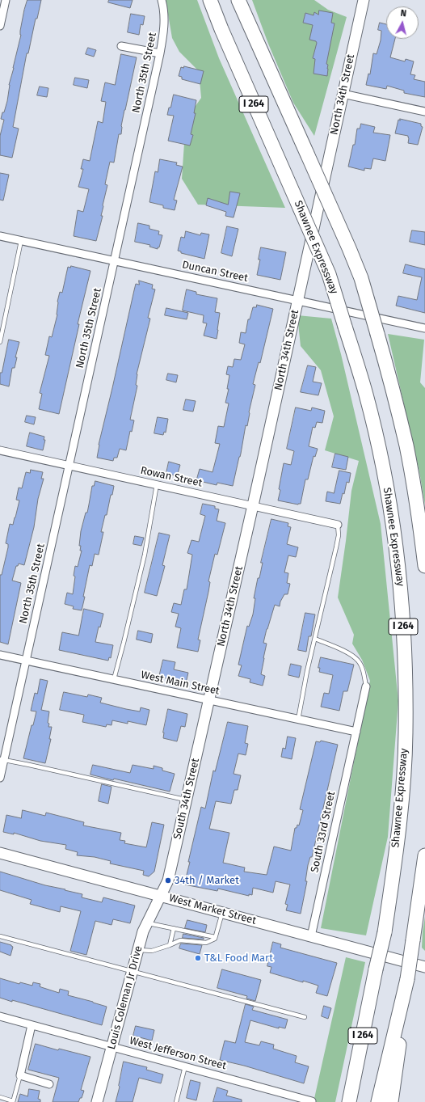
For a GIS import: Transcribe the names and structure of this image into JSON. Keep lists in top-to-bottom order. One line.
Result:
{"streets":{"highway":["I 264","Shawnee Expressway"],"street":["North 35th Street","North 34th Street","Duncan Street","Rowan Street","West Main Street","South 34th Street","South 33rd Street","West Market Street","Louis Coleman Jr Drive","West Jefferson Street"]},"crossings":[["North 35th Street","Duncan Street"],["North 35th Street","Rowan Street"],["North 35th Street","West Main Street"],["North 34th Street","Duncan Street"],["North 34th Street","Rowan Street"],["North 34th Street","West Main Street"],["North 34th Street","South 34th Street"],["West Main Street","South 34th Street"],["West Main Street","South 33rd Street"],["South 34th Street","West Market Street"],["South 34th Street","Louis Coleman Jr Drive"],["South 33rd Street","West Market Street"],["West Market Street","Louis Coleman Jr Drive"],["Louis Coleman Jr Drive","West Jefferson Street"]],"places":["34th / Market","T&L Food Mart"],"north":"top"}
